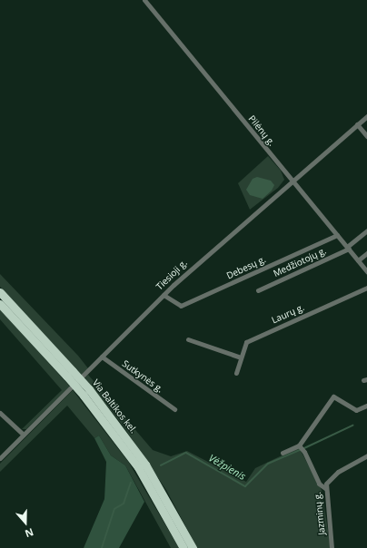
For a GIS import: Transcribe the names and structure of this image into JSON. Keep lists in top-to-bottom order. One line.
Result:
{"streets":{"highway":["Via Baltikos kel."],"street":["Pilėnų g.","Medžiotojų g.","Debesų g.","Tiesioji g.","Laurų g.","Sutkynės g.","Jazminų g."]},"crossings":[["Pilėnų g.","Medžiotojų g."],["Pilėnų g.","Debesų g."],["Pilėnų g.","Tiesioji g."],["Debesų g.","Tiesioji g."],["Tiesioji g.","Sutkynės g."]],"water":["Vėžpienis"],"north":"bottom"}
